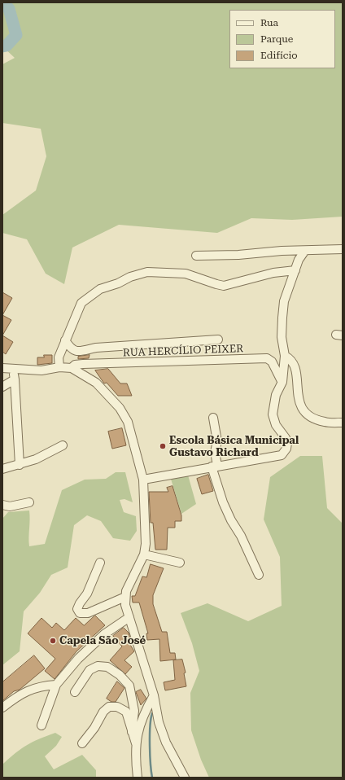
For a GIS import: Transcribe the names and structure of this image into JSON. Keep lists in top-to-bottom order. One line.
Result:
{"streets":{"street":["RUA HERCÍLIO PEIXER"]},"places":["Escola Básica Municipal Gustavo Richard","Capela São José"],"legend":["Rua","Parque","Edifício"]}
